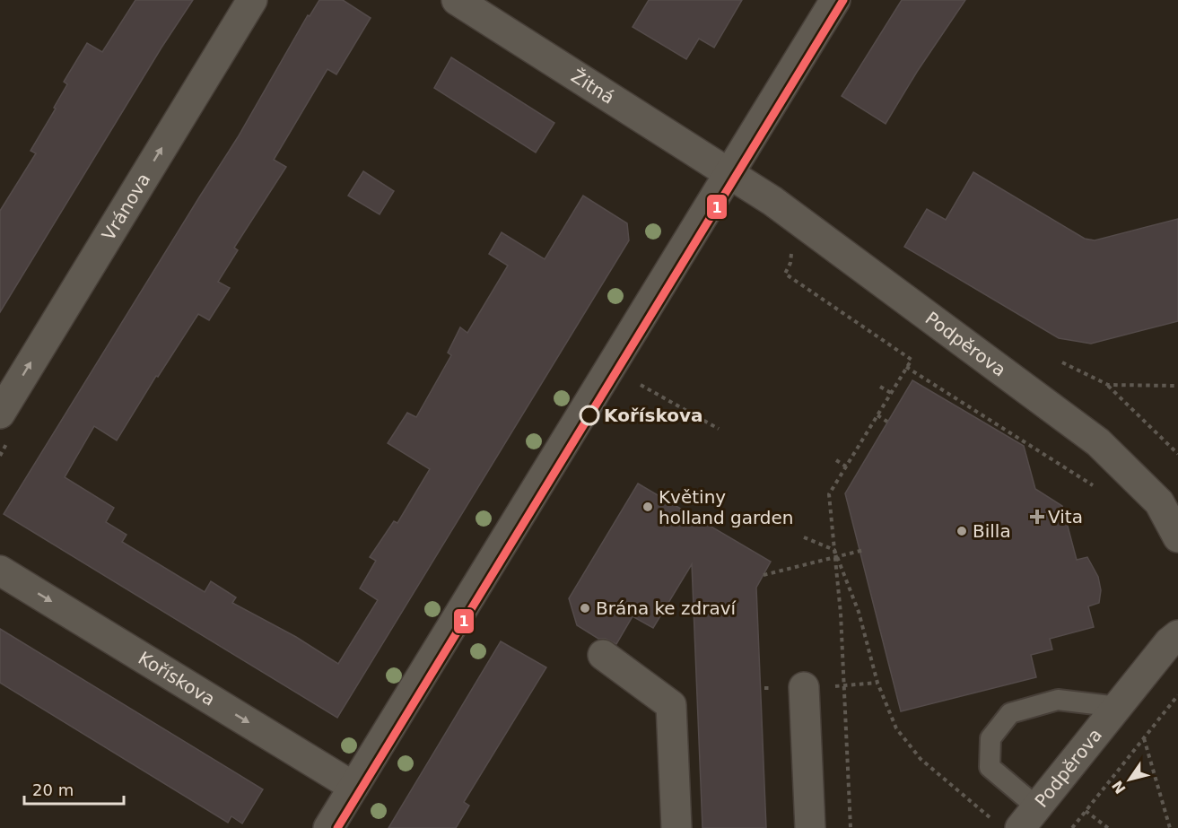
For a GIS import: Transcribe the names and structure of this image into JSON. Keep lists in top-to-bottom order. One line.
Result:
{"streets":{"street":["Žitná","Vránova","Podpěrova","Kořískova"]},"crossings":[["Žitná","Podpěrova"]],"one_way":["Vránova","Kořískova"],"places":{"other":["Kořískova","Květiny holland garden","Billa","Brána ke zdraví"],"health":["Vita"]},"lines":["transit line 1"],"scale_bar":"20 m","north":"bottom left"}
